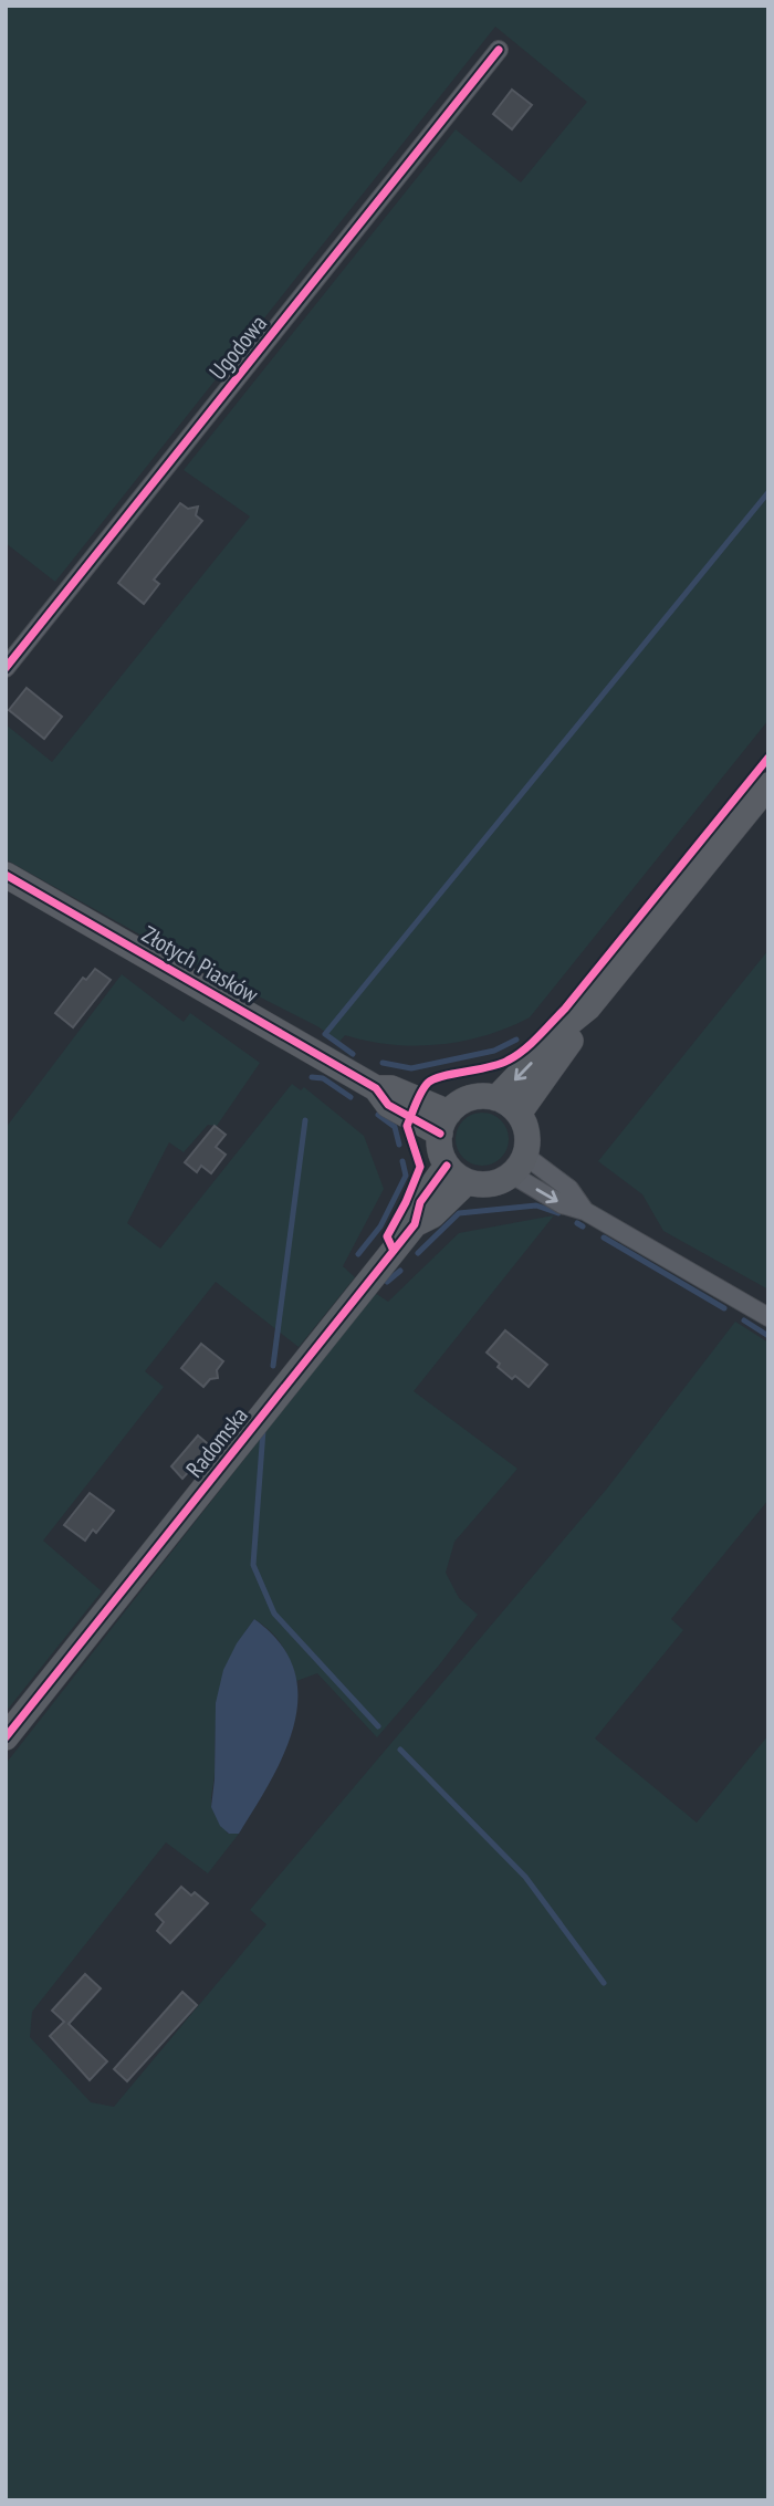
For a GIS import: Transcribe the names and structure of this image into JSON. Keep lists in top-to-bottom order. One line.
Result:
{"streets":{"street":["Ugodowa","Złotych Piasków","Radomska"]},"crossings":[["Złotych Piasków","Radomska"]]}
